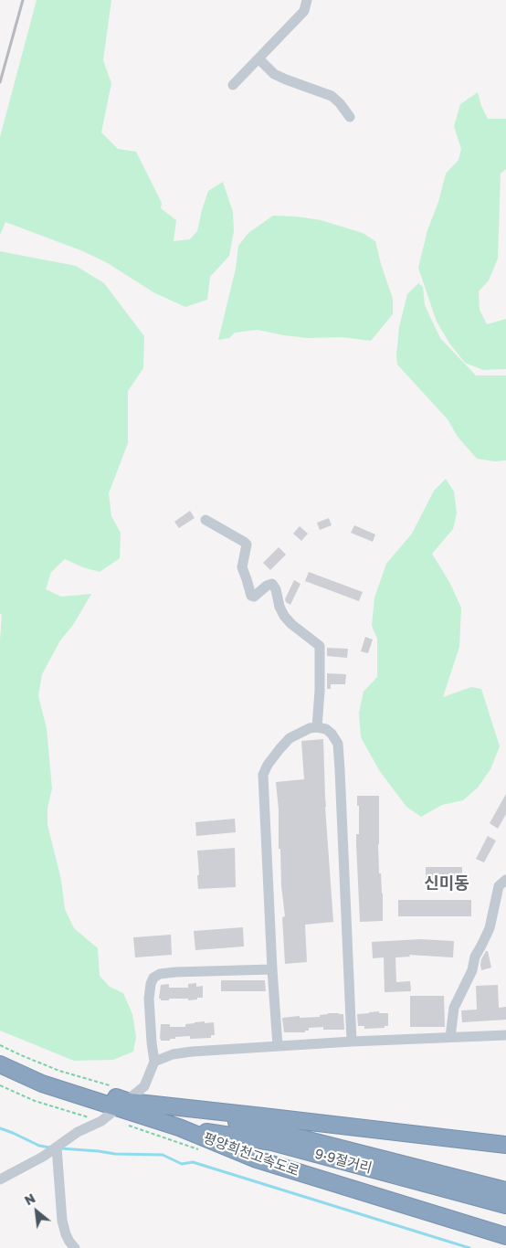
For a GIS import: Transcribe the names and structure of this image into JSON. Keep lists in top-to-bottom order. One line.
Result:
{"streets":{"highway":["평양희천고속도로","9·9절거리"]},"crossings":[["평양희천고속도로","9·9절거리"]],"districts":["신미동"],"north":"top left"}
